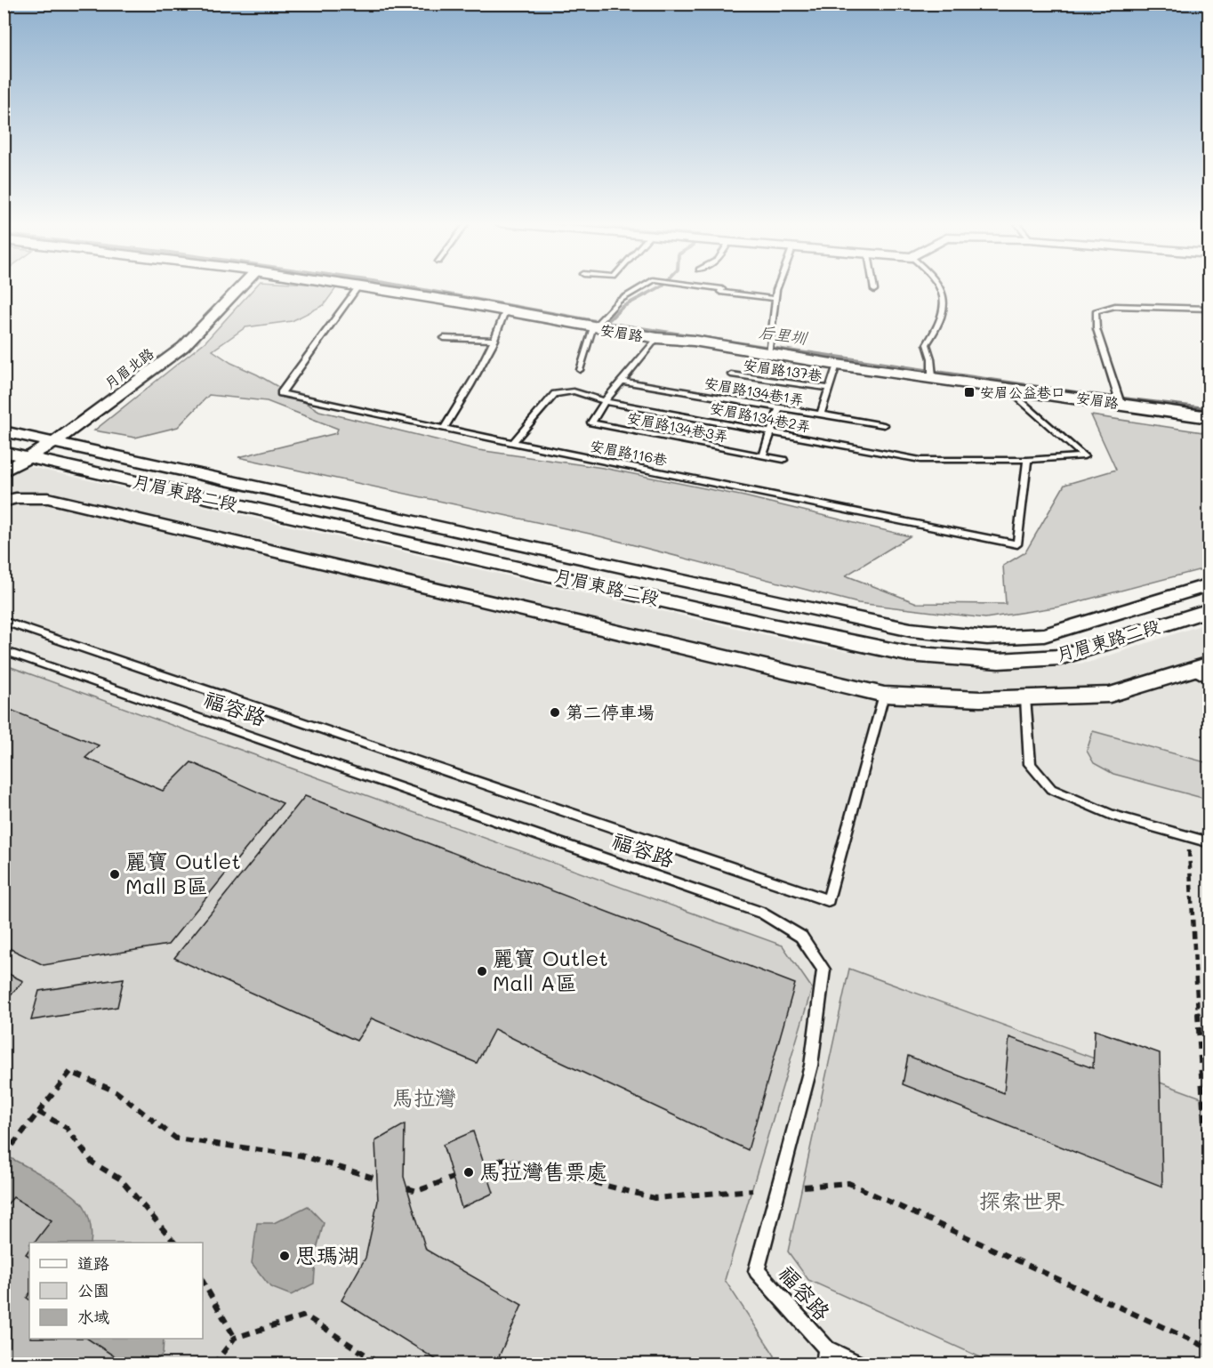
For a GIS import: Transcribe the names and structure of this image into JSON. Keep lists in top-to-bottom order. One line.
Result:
{"streets":{"street":["安眉路","月眉北路","月眉東路二段"],"lane":["安眉路137巷","安眉路134巷1弄","安眉路134巷2弄","安眉路134巷3弄","安眉路116巷","福容路"]},"crossings":[["安眉路","安眉路137巷"],["安眉路","安眉路134巷2弄"],["月眉北路","月眉東路二段"],["安眉路137巷","安眉路134巷1弄"],["安眉路134巷2弄","安眉路134巷3弄"],["安眉路134巷2弄","安眉路116巷"]],"water":["后里圳"],"parks":["馬拉灣","探索世界"],"places":{"transit":["安眉公益巷口"],"other":["第二停車場","麗寶 Outlet Mall B區","麗寶 Outlet Mall A區","馬拉灣售票處","思瑪湖"]},"legend":["道路","公園","水域"]}
